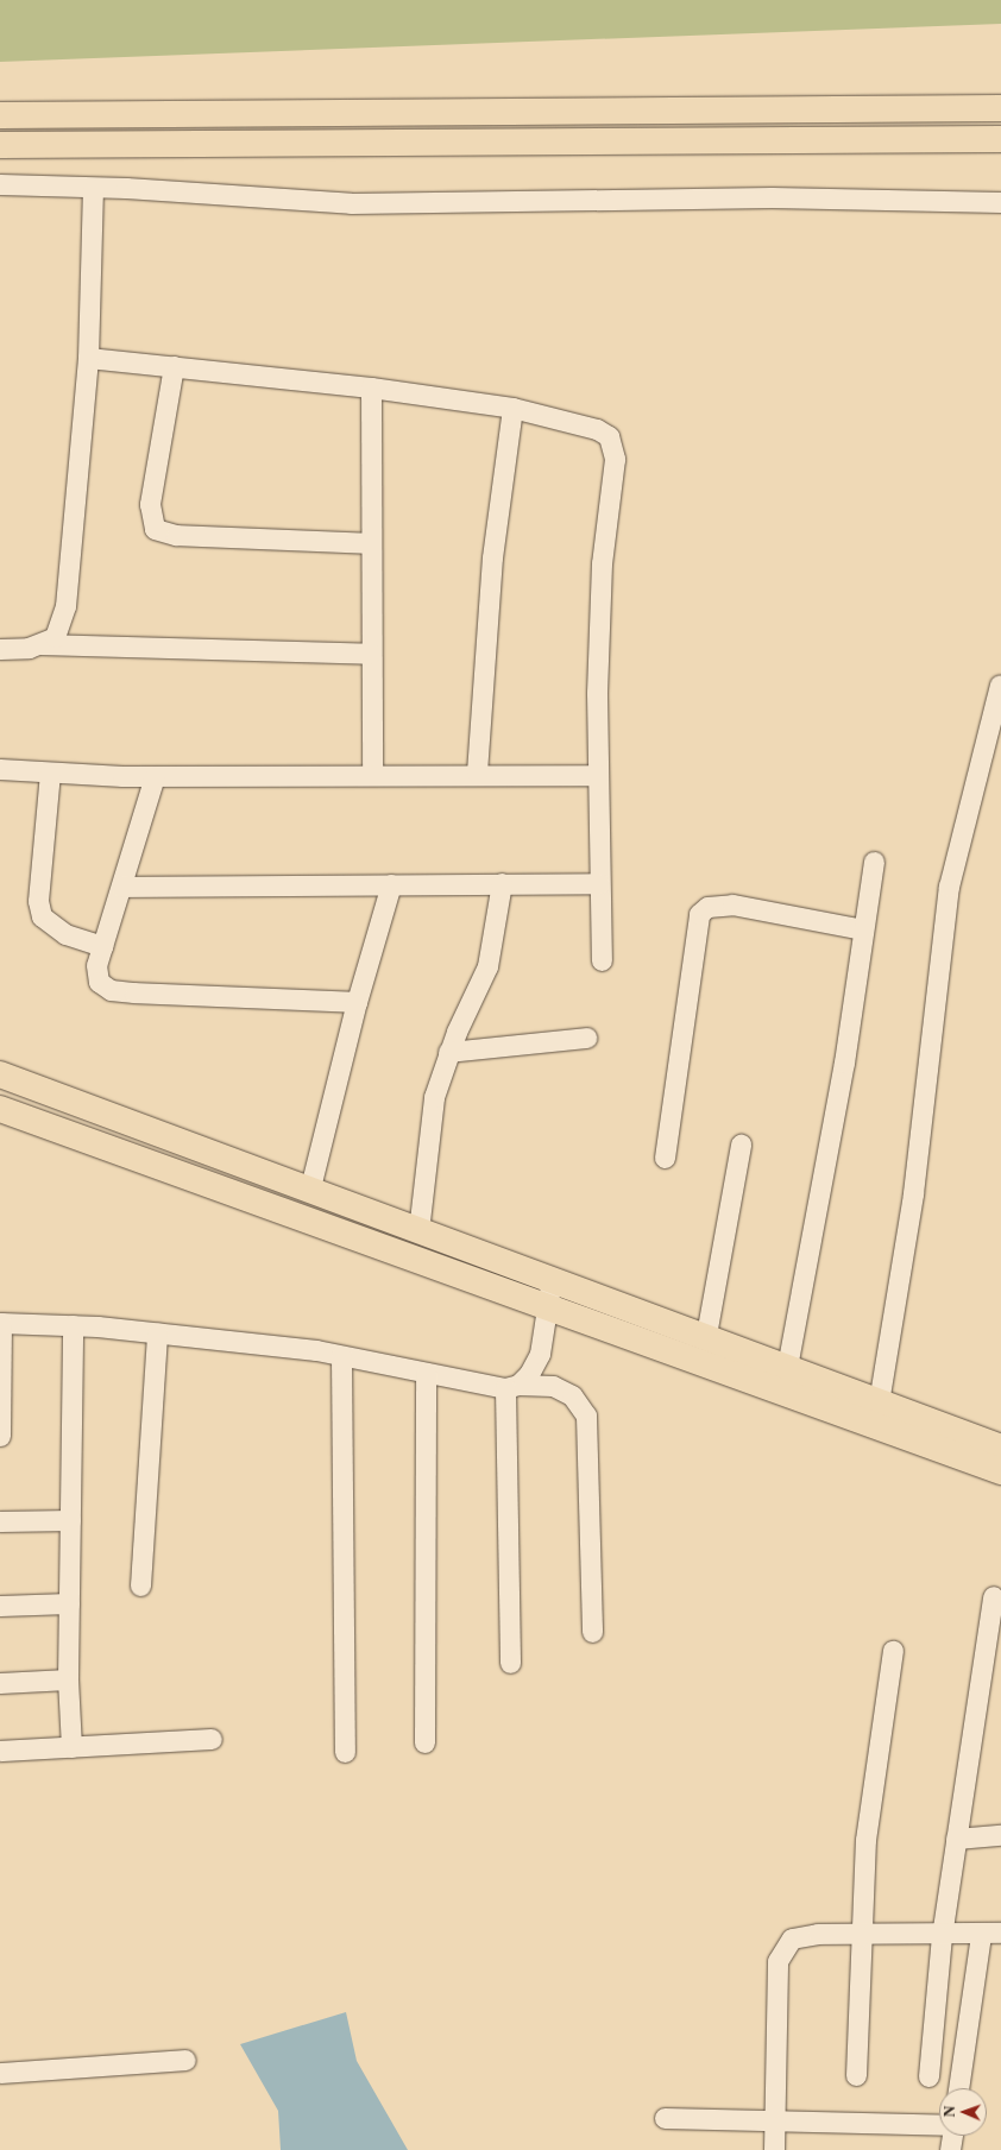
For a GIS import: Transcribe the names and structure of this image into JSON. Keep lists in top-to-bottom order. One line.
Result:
{"north":"left"}
